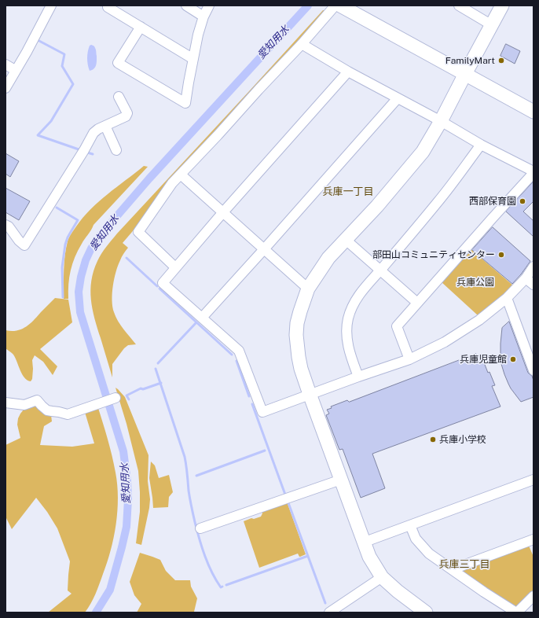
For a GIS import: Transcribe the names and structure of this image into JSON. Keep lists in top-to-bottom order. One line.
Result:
{"districts":["兵庫一丁目","兵庫三丁目"],"water":["愛知用水"],"parks":["兵庫公園"],"places":["FamilyMart","西部保育園","部田山コミュニティセンター","兵庫児童館","兵庫小学校"]}
